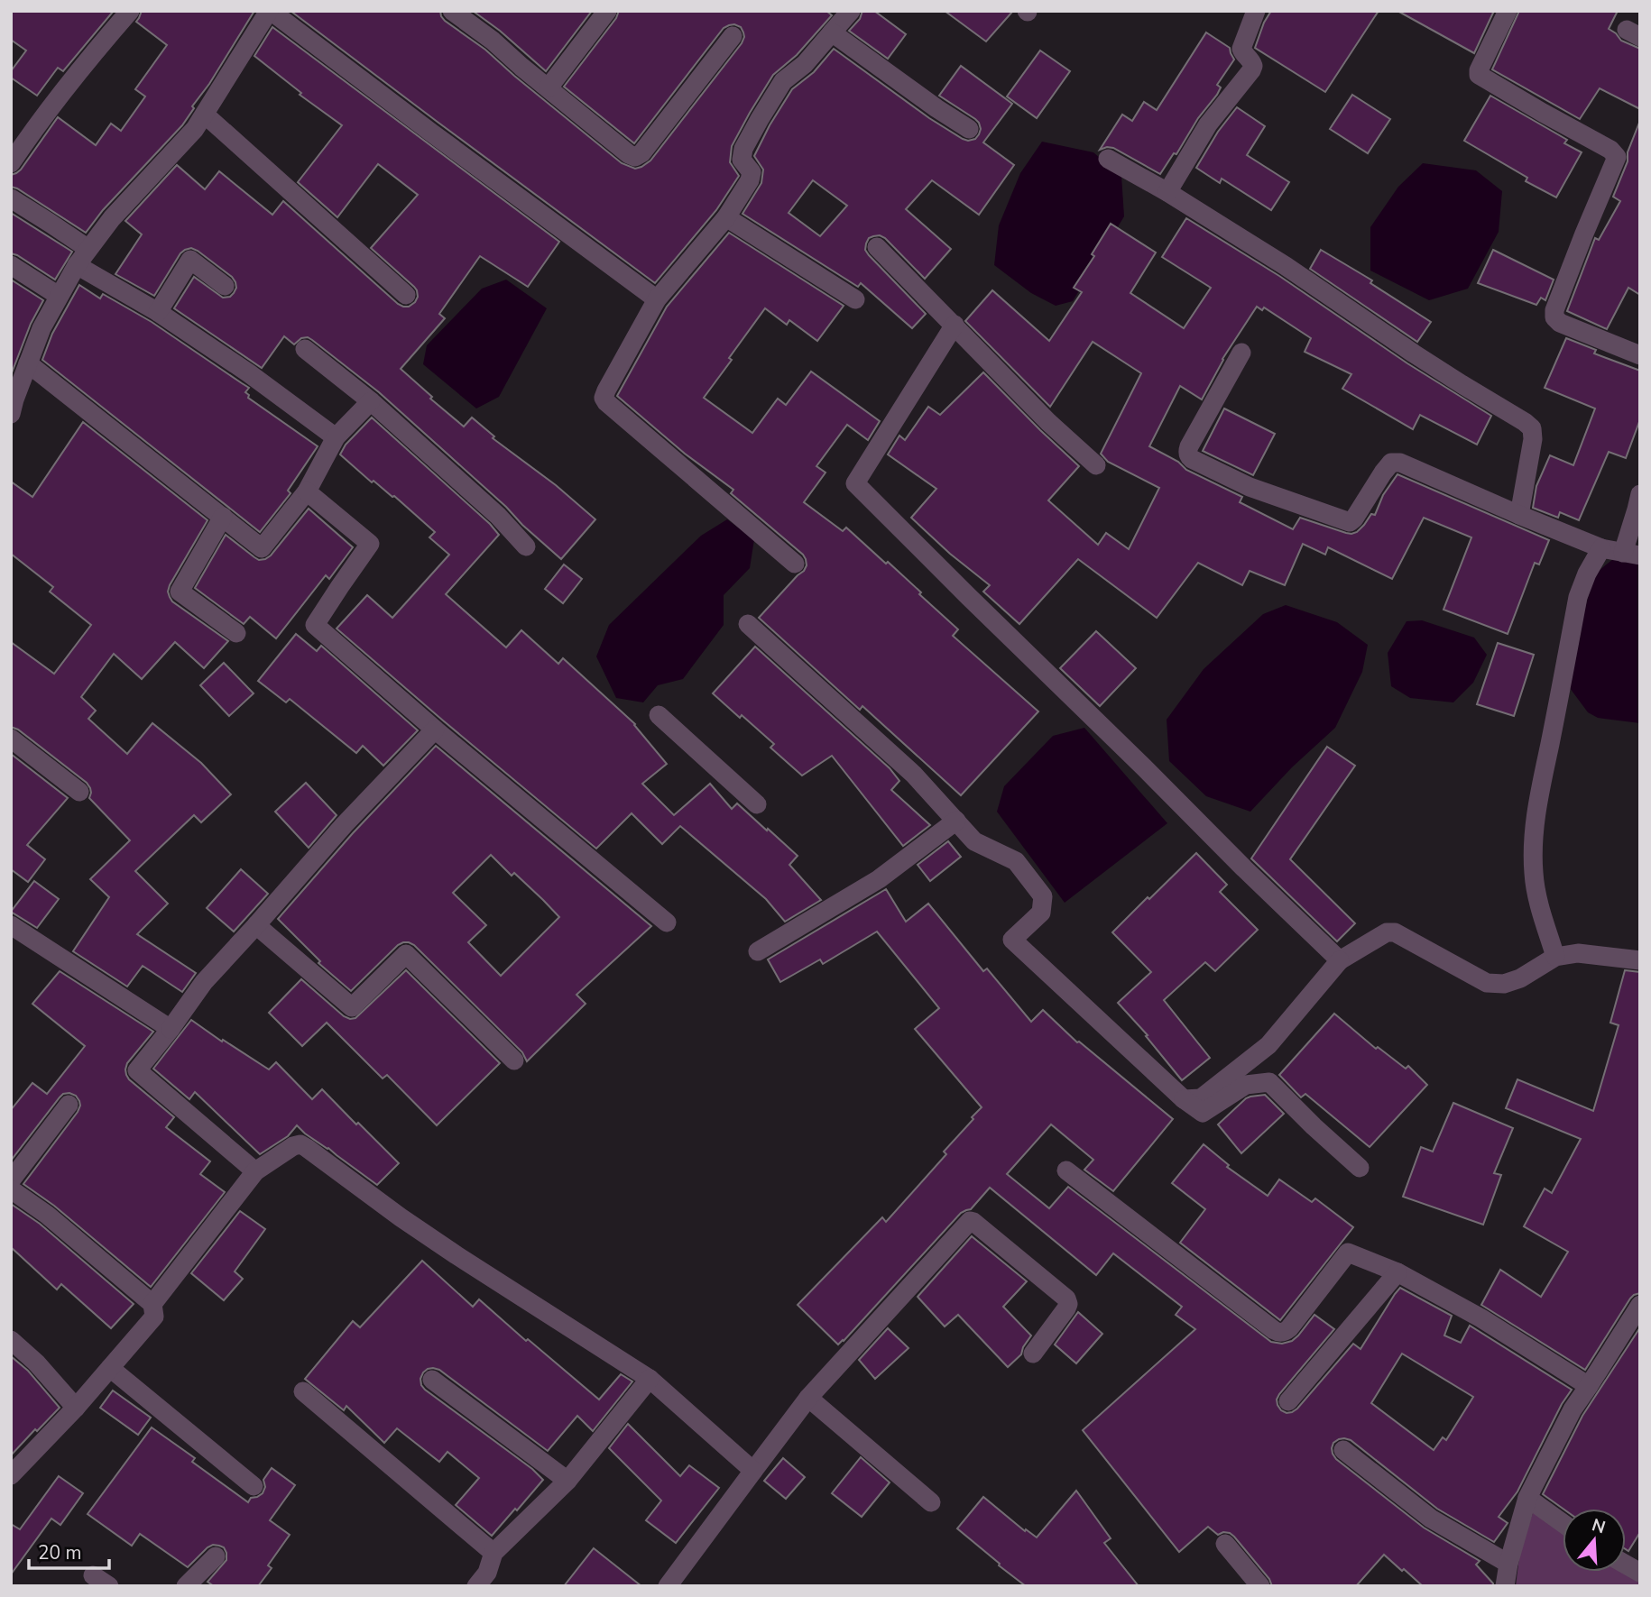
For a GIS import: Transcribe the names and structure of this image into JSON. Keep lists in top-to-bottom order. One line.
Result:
{"scale_bar":"20 m","north":"top"}
